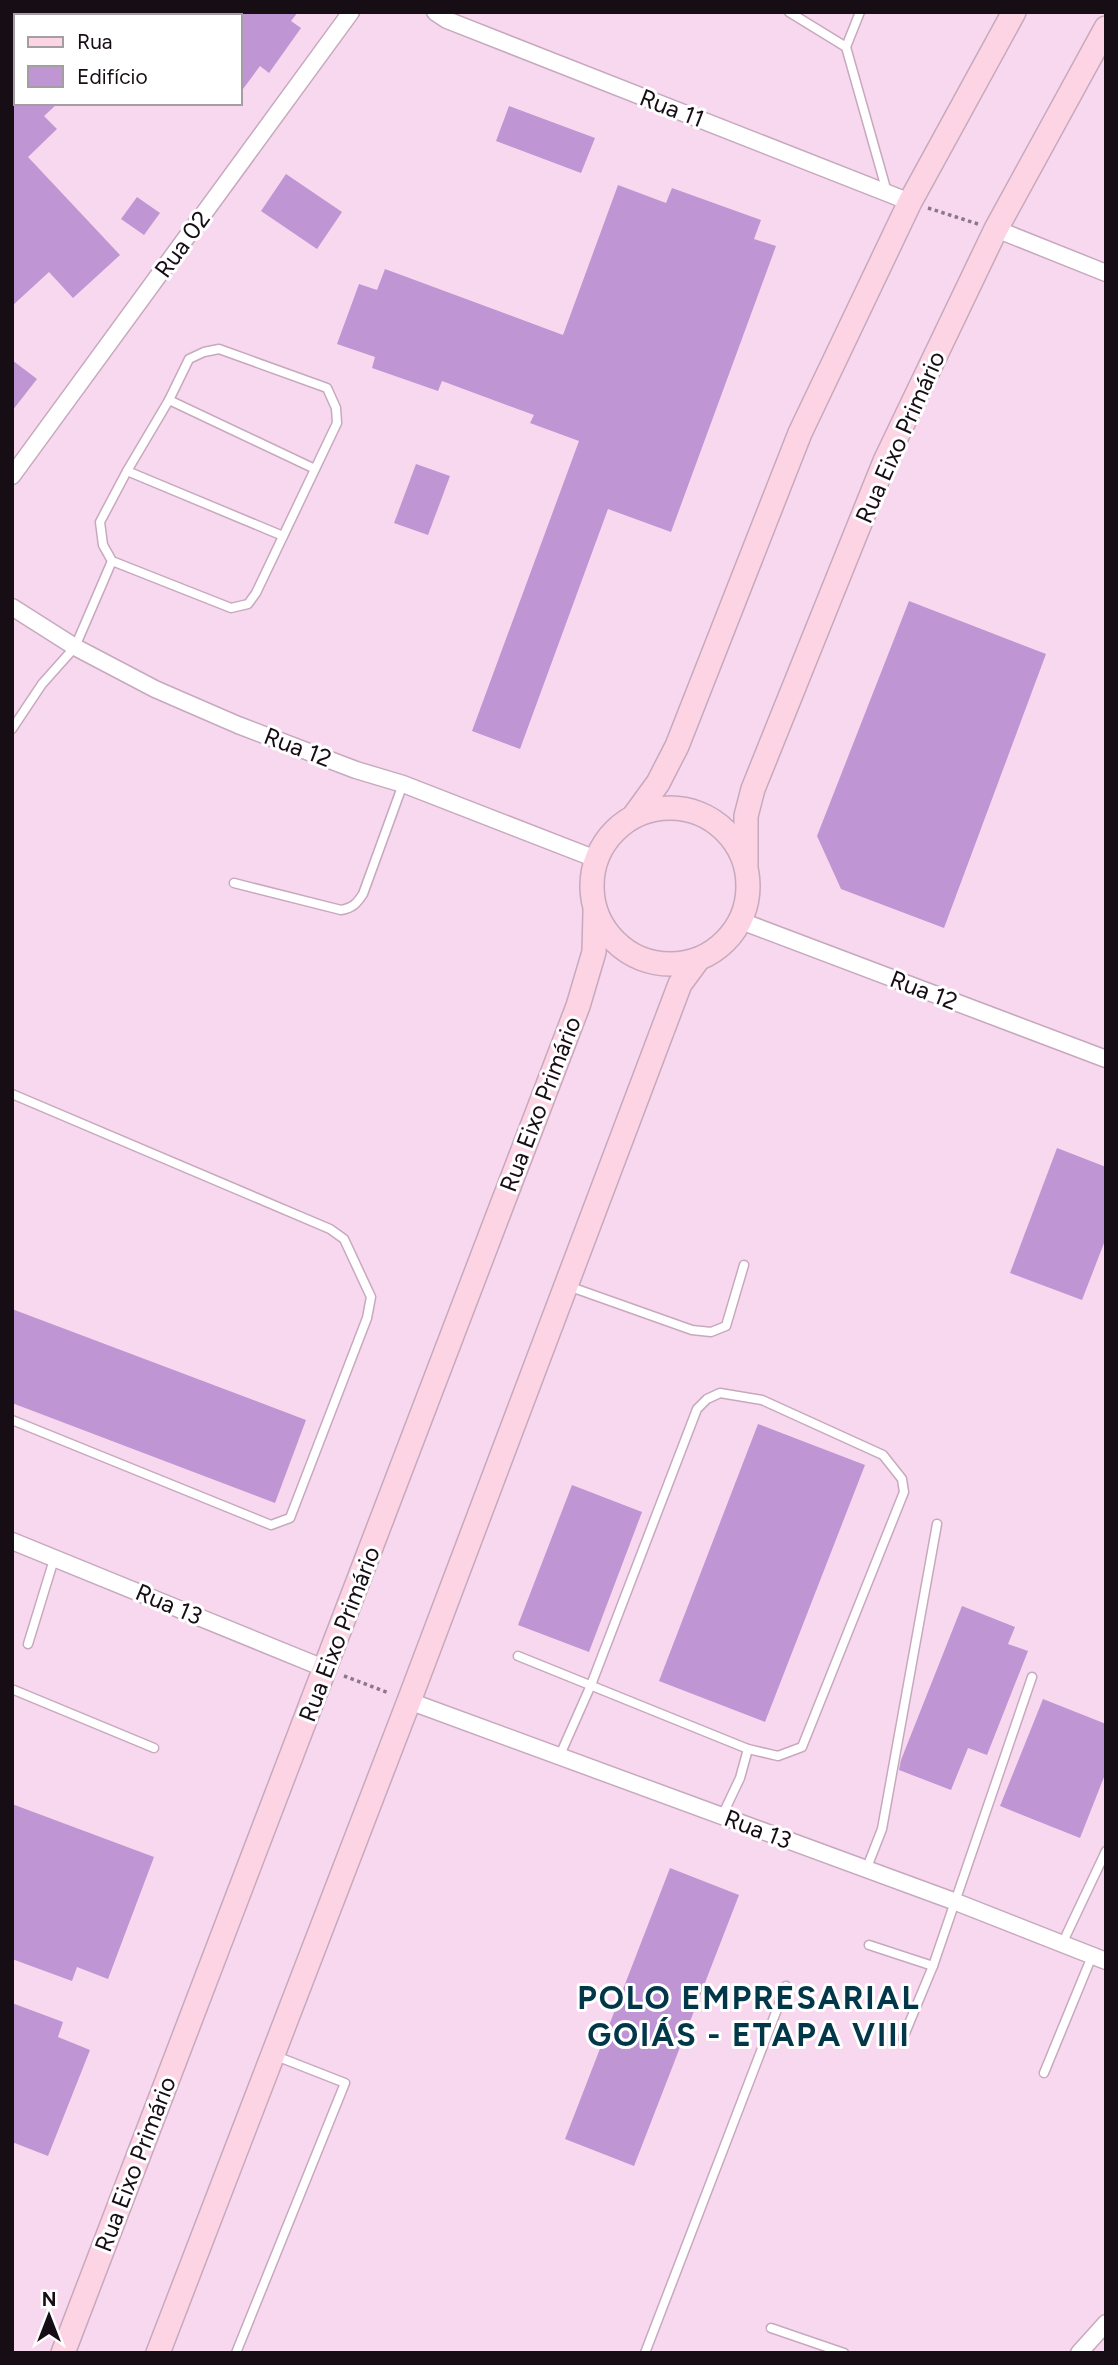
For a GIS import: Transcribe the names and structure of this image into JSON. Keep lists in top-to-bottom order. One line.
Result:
{"streets":{"street":["Rua 11","Rua 02","Rua Eixo Primário","Rua 12","Rua 13"]},"crossings":[["Rua Eixo Primário","Rua 12"],["Rua Eixo Primário","Rua 13"]],"districts":["POLO EMPRESARIAL GOIÁS - ETAPA VIII"],"legend":["Rua","Edifício"],"north":"top"}
